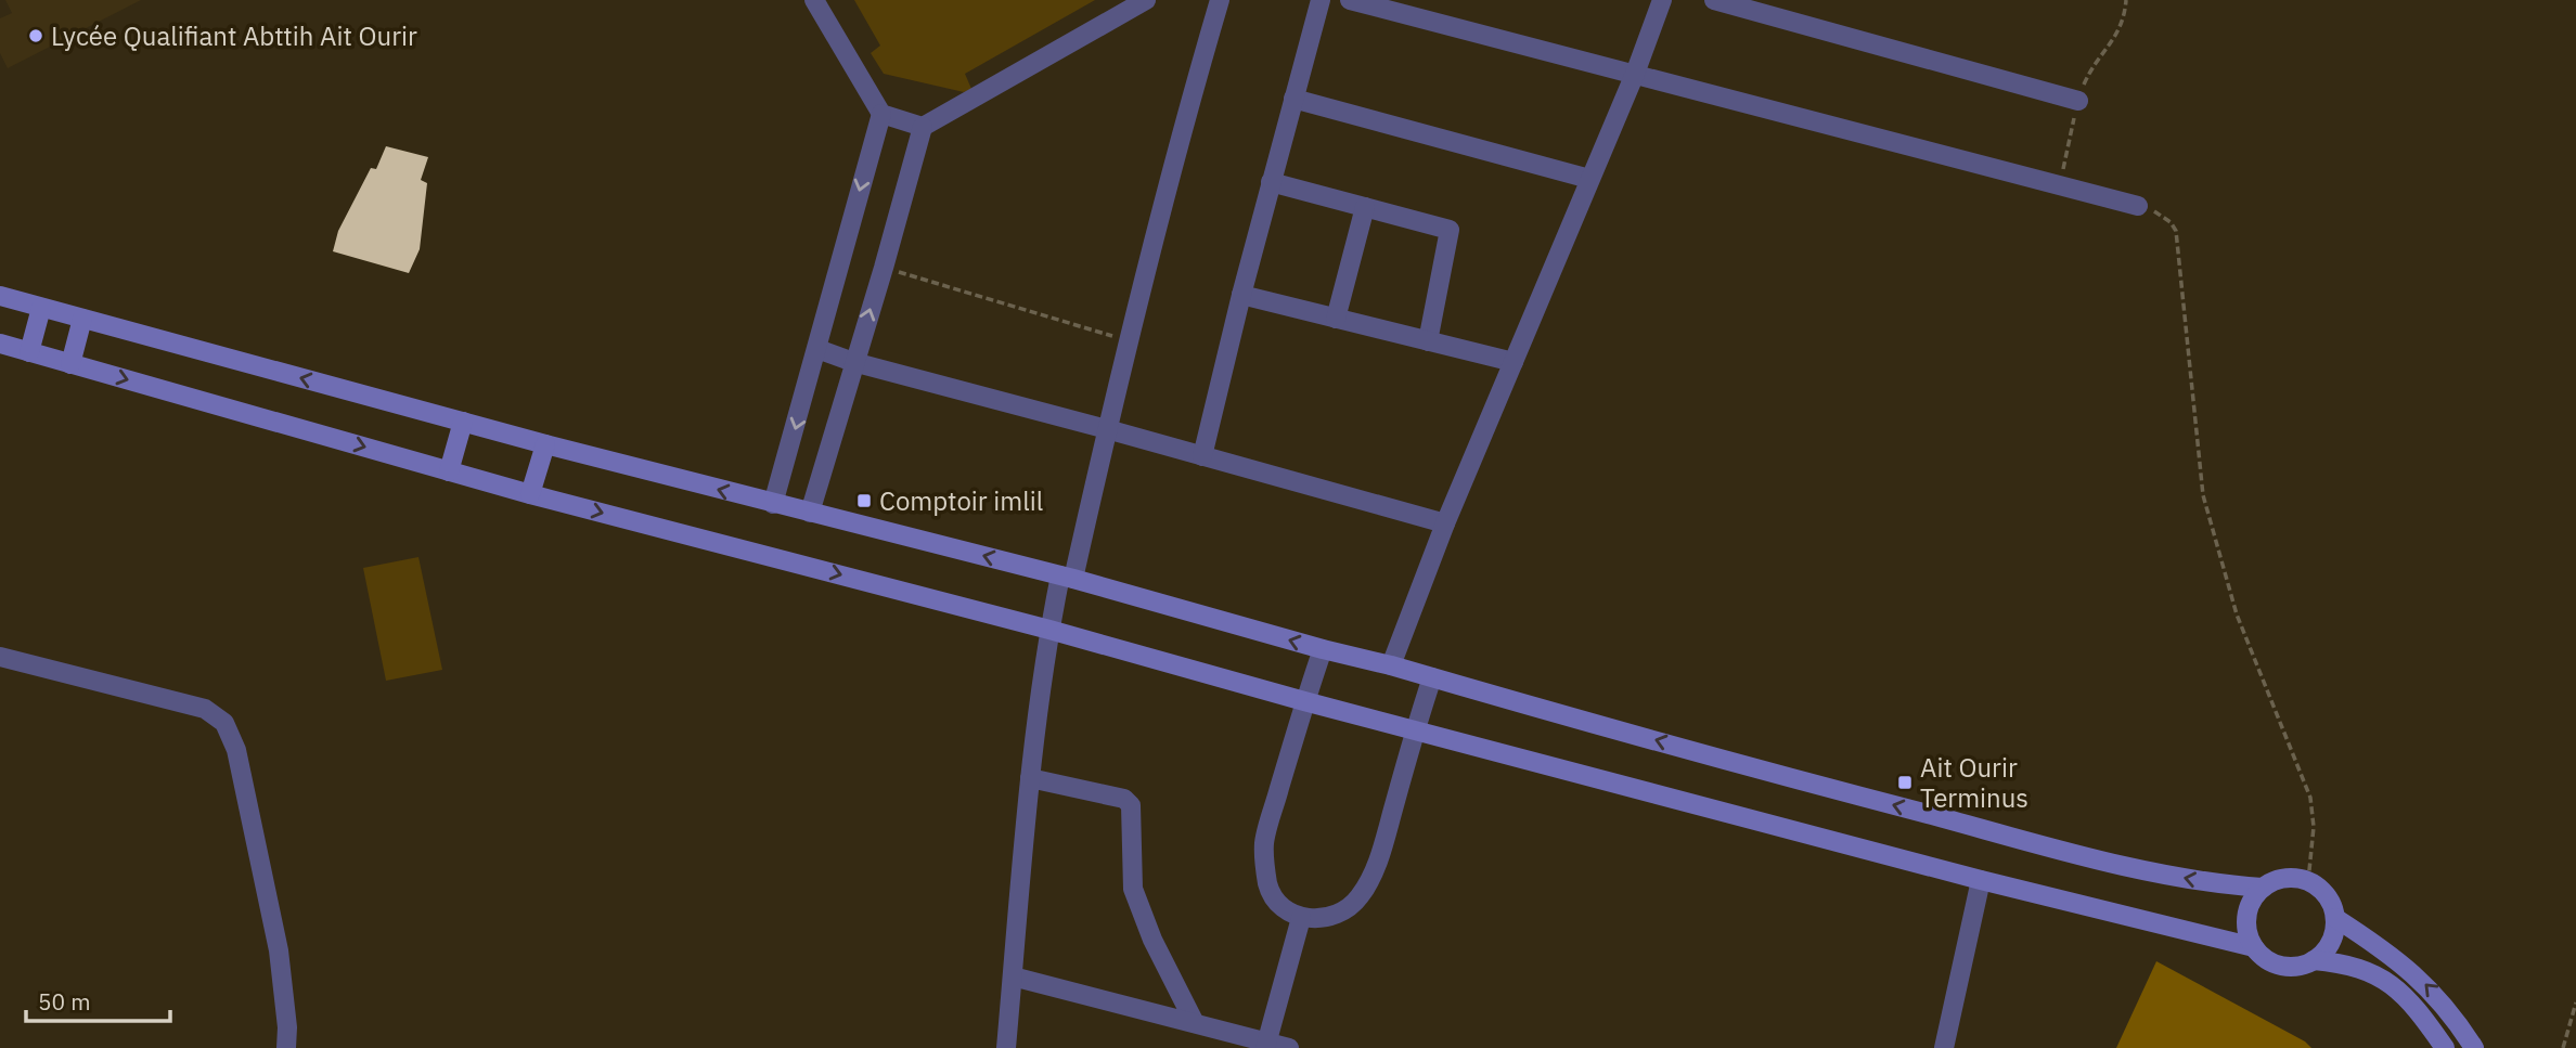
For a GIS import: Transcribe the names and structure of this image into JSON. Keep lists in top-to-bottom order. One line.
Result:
{"places":{"other":["Lycée Qualifiant Abttih Ait Ourir"],"transit":["Comptoir imlil","Ait Ourir Terminus"]},"scale_bar":"50 m"}
